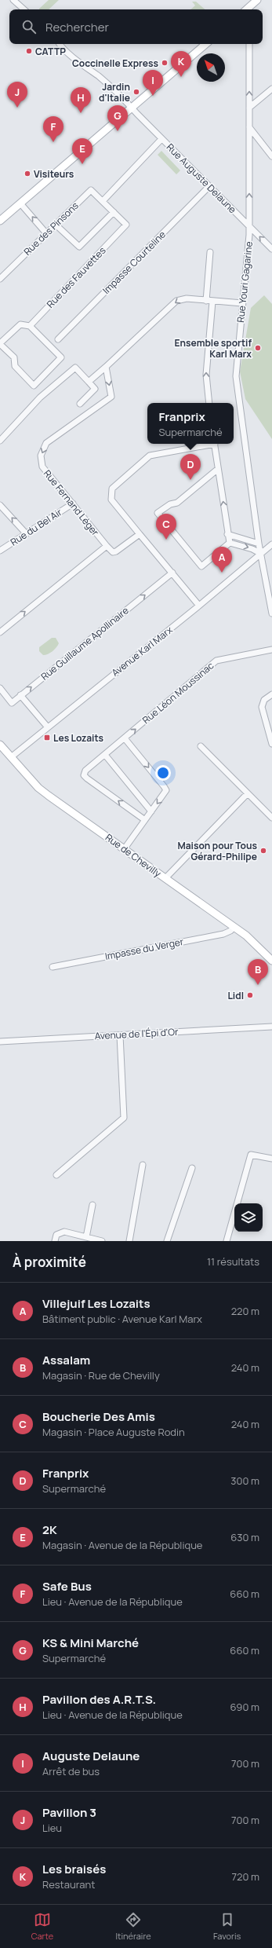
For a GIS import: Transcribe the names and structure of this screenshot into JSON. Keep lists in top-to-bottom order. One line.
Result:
{"streets":{"street":["Rue Auguste Delaune","Rue des Pinsons","Impasse Courteline","Rue des Fauvettes","Rue Youri Gagarine","Rue Fernand Léger","Rue du Bel Air","Rue Guillaume Apollinaire","Avenue Karl Marx","Rue Léon Moussinac","Rue de Chevilly","Impasse du Verger","Avenue de l'Épi d'Or"]},"crossings":[["Rue Auguste Delaune","Impasse Courteline"],["Rue Auguste Delaune","Rue Youri Gagarine"],["Rue des Pinsons","Rue des Fauvettes"],["Rue Youri Gagarine","Avenue Karl Marx"],["Rue Fernand Léger","Rue du Bel Air"],["Avenue Karl Marx","Rue de Chevilly"],["Rue de Chevilly","Impasse du Verger"]],"one_way":["Rue Guillaume Apollinaire"],"places":{"other":["CATTP","Coccinelle Express","Jardin d'Italie","Visiteurs","Ensemble sportif Karl Marx","Maison pour Tous Gérard-Philipe","Lidl"],"transit":["Les Lozaits"]},"north":"top left","page":{"search":"Rechercher","pins":["K","I","J","H","G","F","E","D","C","A","B"],"popup":["Franprix","Supermarché"],"heading":["À proximité","11 résultats"],"list":[{"mark":"A","name":"Villejuif Les Lozaits","note":"Bâtiment public · Avenue Karl Marx","value":"220 m"},{"mark":"B","name":"Assalam","note":"Magasin · Rue de Chevilly","value":"240 m"},{"mark":"C","name":"Boucherie Des Amis","note":"Magasin · Place Auguste Rodin","value":"240 m"},{"mark":"D","name":"Franprix","note":"Supermarché","value":"300 m"},{"mark":"E","name":"2K","note":"Magasin · Avenue de la République","value":"630 m"},{"mark":"F","name":"Safe Bus","note":"Lieu · Avenue de la République","value":"660 m"},{"mark":"G","name":"KS & Mini Marché","note":"Supermarché","value":"660 m"},{"mark":"H","name":"Pavillon des A.R.T.S.","note":"Lieu · Avenue de la République","value":"690 m"},{"mark":"I","name":"Auguste Delaune","note":"Arrêt de bus","value":"700 m"},{"mark":"J","name":"Pavillon 3","note":"Lieu","value":"700 m"},{"mark":"K","name":"Les braisés","note":"Restaurant","value":"720 m"}],"nav":["Carte","Itinéraire","Favoris"]}}
